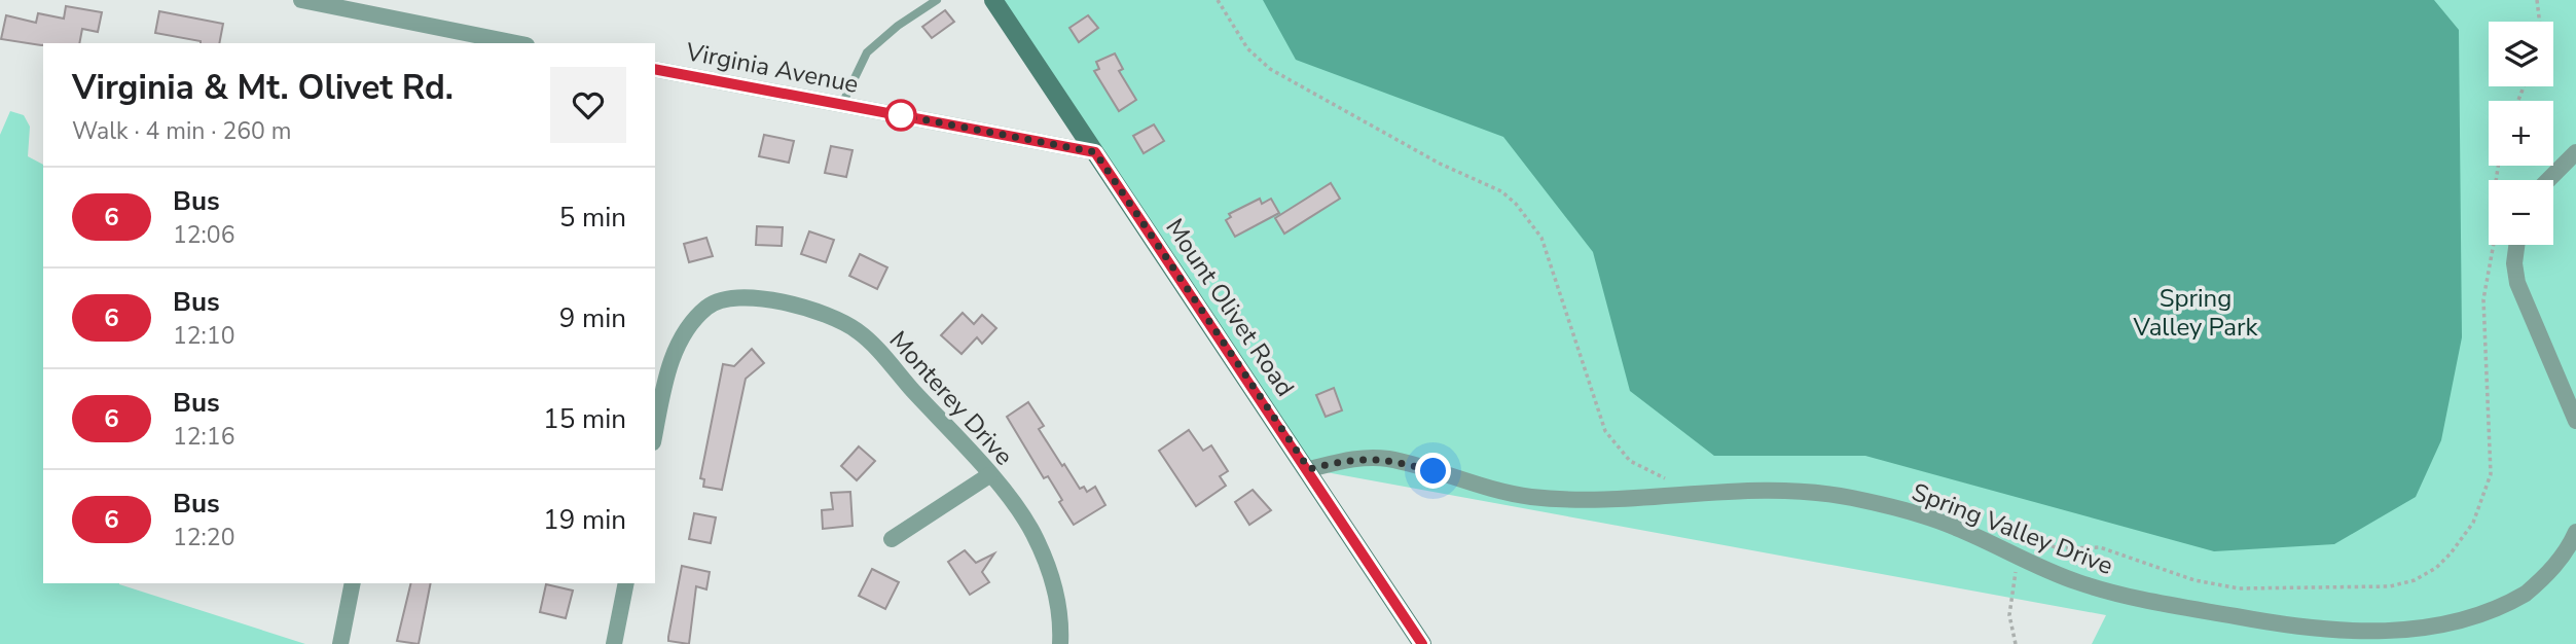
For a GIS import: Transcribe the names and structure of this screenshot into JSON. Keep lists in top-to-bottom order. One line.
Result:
{"streets":{"street":["Virginia Avenue","Mount Olivet Road","Monterey Drive","Spring Valley Drive"]},"crossings":[["Virginia Avenue","Mount Olivet Road"],["Mount Olivet Road","Spring Valley Drive"]],"parks":["Spring Valley Park"],"lines":["bus line 6"],"page":{"map_buttons":["+","−"],"heading":["Virginia & Mt. Olivet Rd.","Walk · 4 min · 260 m"],"list":[{"mark":"6","name":"Bus","note":"12:06","value":"5 min"},{"mark":"6","name":"Bus","note":"12:10","value":"9 min"},{"mark":"6","name":"Bus","note":"12:16","value":"15 min"},{"mark":"6","name":"Bus","note":"12:20","value":"19 min"}]}}
